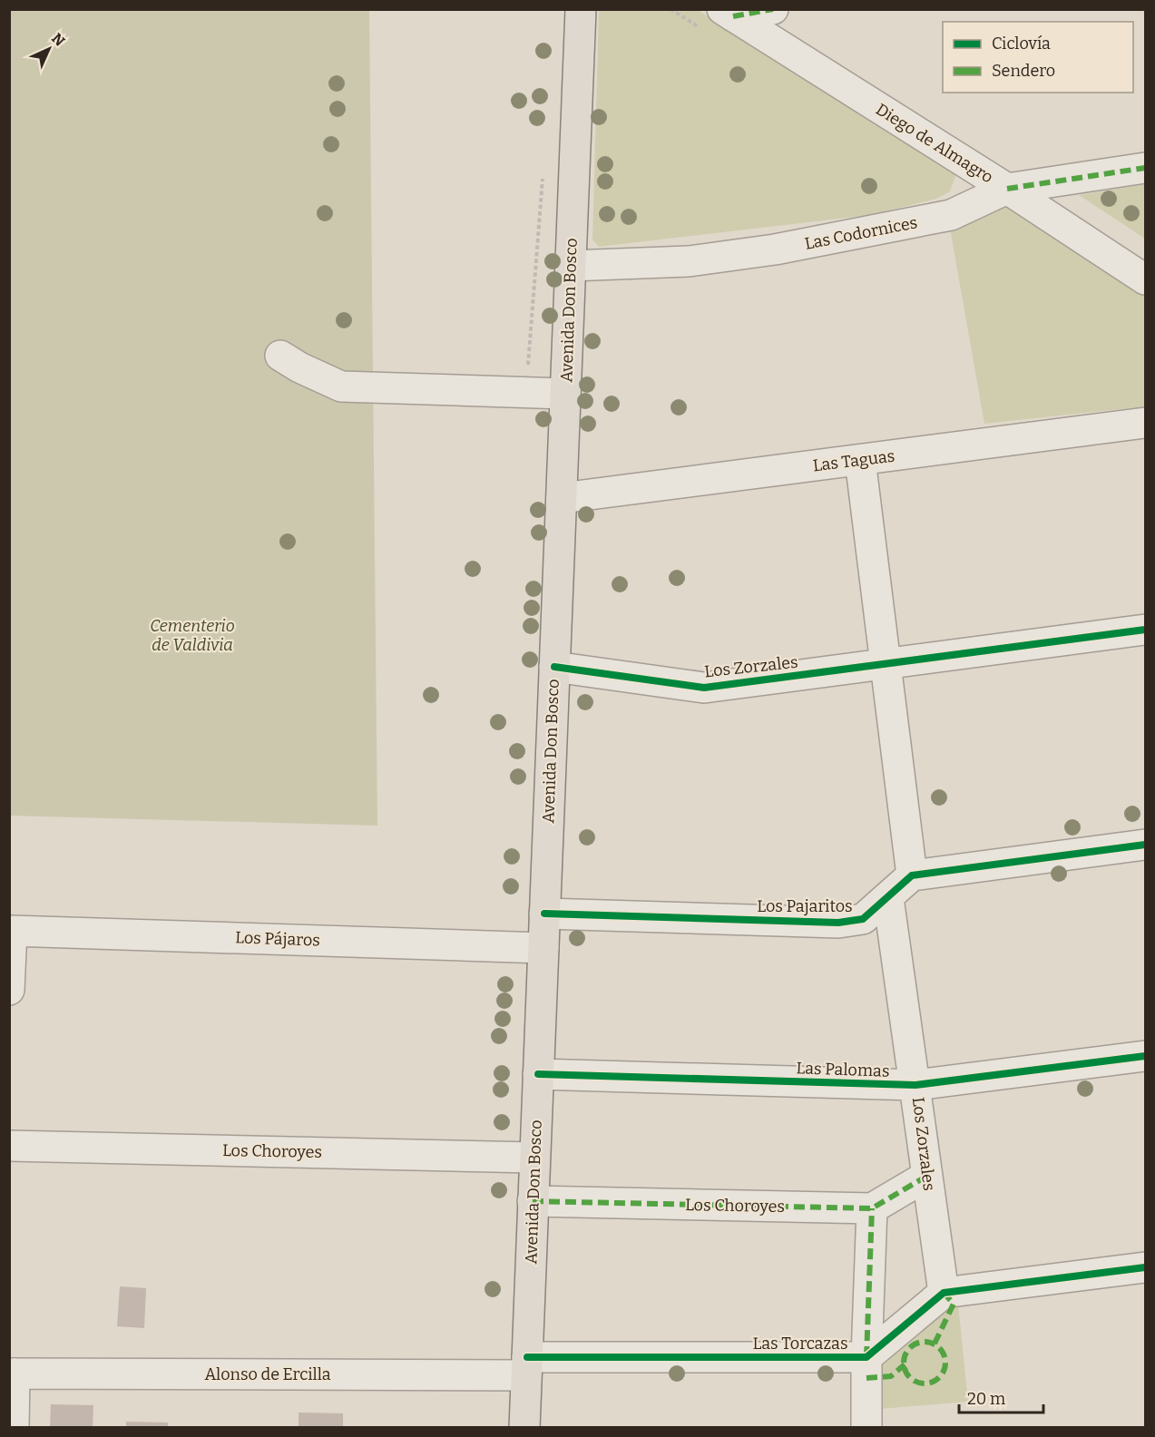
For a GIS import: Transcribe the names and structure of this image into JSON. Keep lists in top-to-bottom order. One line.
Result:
{"streets":{"main road":["Avenida Don Bosco"],"street":["Diego de Almagro","Las Codornices","Las Taguas","Los Zorzales","Los Pajaritos","Los Pájaros","Las Palomas","Los Choroyes","Las Torcazas","Alonso de Ercilla"]},"crossings":[["Diego de Almagro","Las Codornices"],["Las Codornices","Avenida Don Bosco"],["Avenida Don Bosco","Las Taguas"],["Avenida Don Bosco","Los Zorzales"],["Avenida Don Bosco","Los Pajaritos"],["Avenida Don Bosco","Los Pájaros"],["Avenida Don Bosco","Las Palomas"],["Avenida Don Bosco","Los Choroyes"],["Avenida Don Bosco","Las Torcazas"],["Avenida Don Bosco","Alonso de Ercilla"],["Los Zorzales","Los Pajaritos"],["Los Zorzales","Las Palomas"],["Los Zorzales","Las Torcazas"],["Las Torcazas","Alonso de Ercilla"]],"parks":["Cementerio de Valdivia"],"legend":["Ciclovía","Sendero"],"scale_bar":"20 m","north":"top right"}
